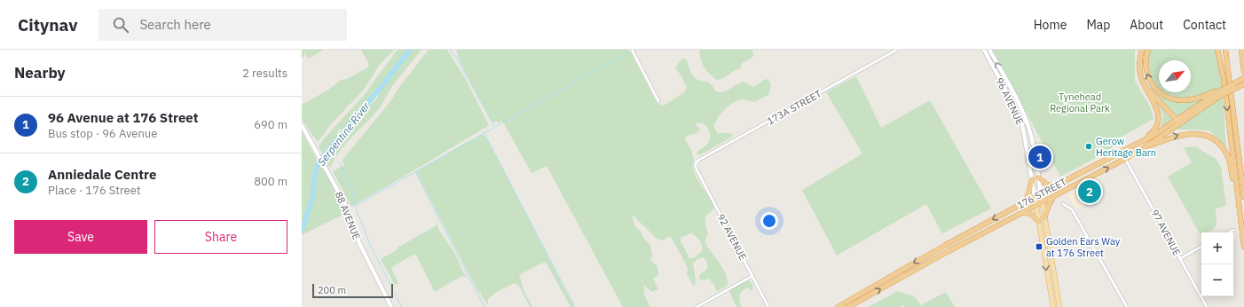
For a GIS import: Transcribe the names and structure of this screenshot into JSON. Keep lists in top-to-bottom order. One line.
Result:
{"streets":{"highway":["176 STREET"],"main road":["96 AVENUE","88 AVENUE"],"street":["173A STREET","97 AVENUE","92 AVENUE"]},"crossings":[["96 AVENUE","176 STREET"],["173A STREET","92 AVENUE"],["176 STREET","97 AVENUE"]],"water":["Serpentine River"],"parks":["Tynehead Regional Park"],"places":{"other":["Gerow Heritage Barn"],"transit":["Golden Ears Way at 176 Street"]},"scale_bar":"200 m","north":"top right","page":{"header":"Citynav","search":"Search here","nav":["Home","Map","About","Contact"],"heading":["Nearby","2 results"],"list":[{"mark":"1","name":"96 Avenue at 176 Street","note":"Bus stop · 96 Avenue","value":"690 m"},{"mark":"2","name":"Anniedale Centre","note":"Place · 176 Street","value":"800 m"}],"pins":["1","2"],"buttons":["Save","Share"],"map_buttons":["+","−"],"scale":"200 m"}}
